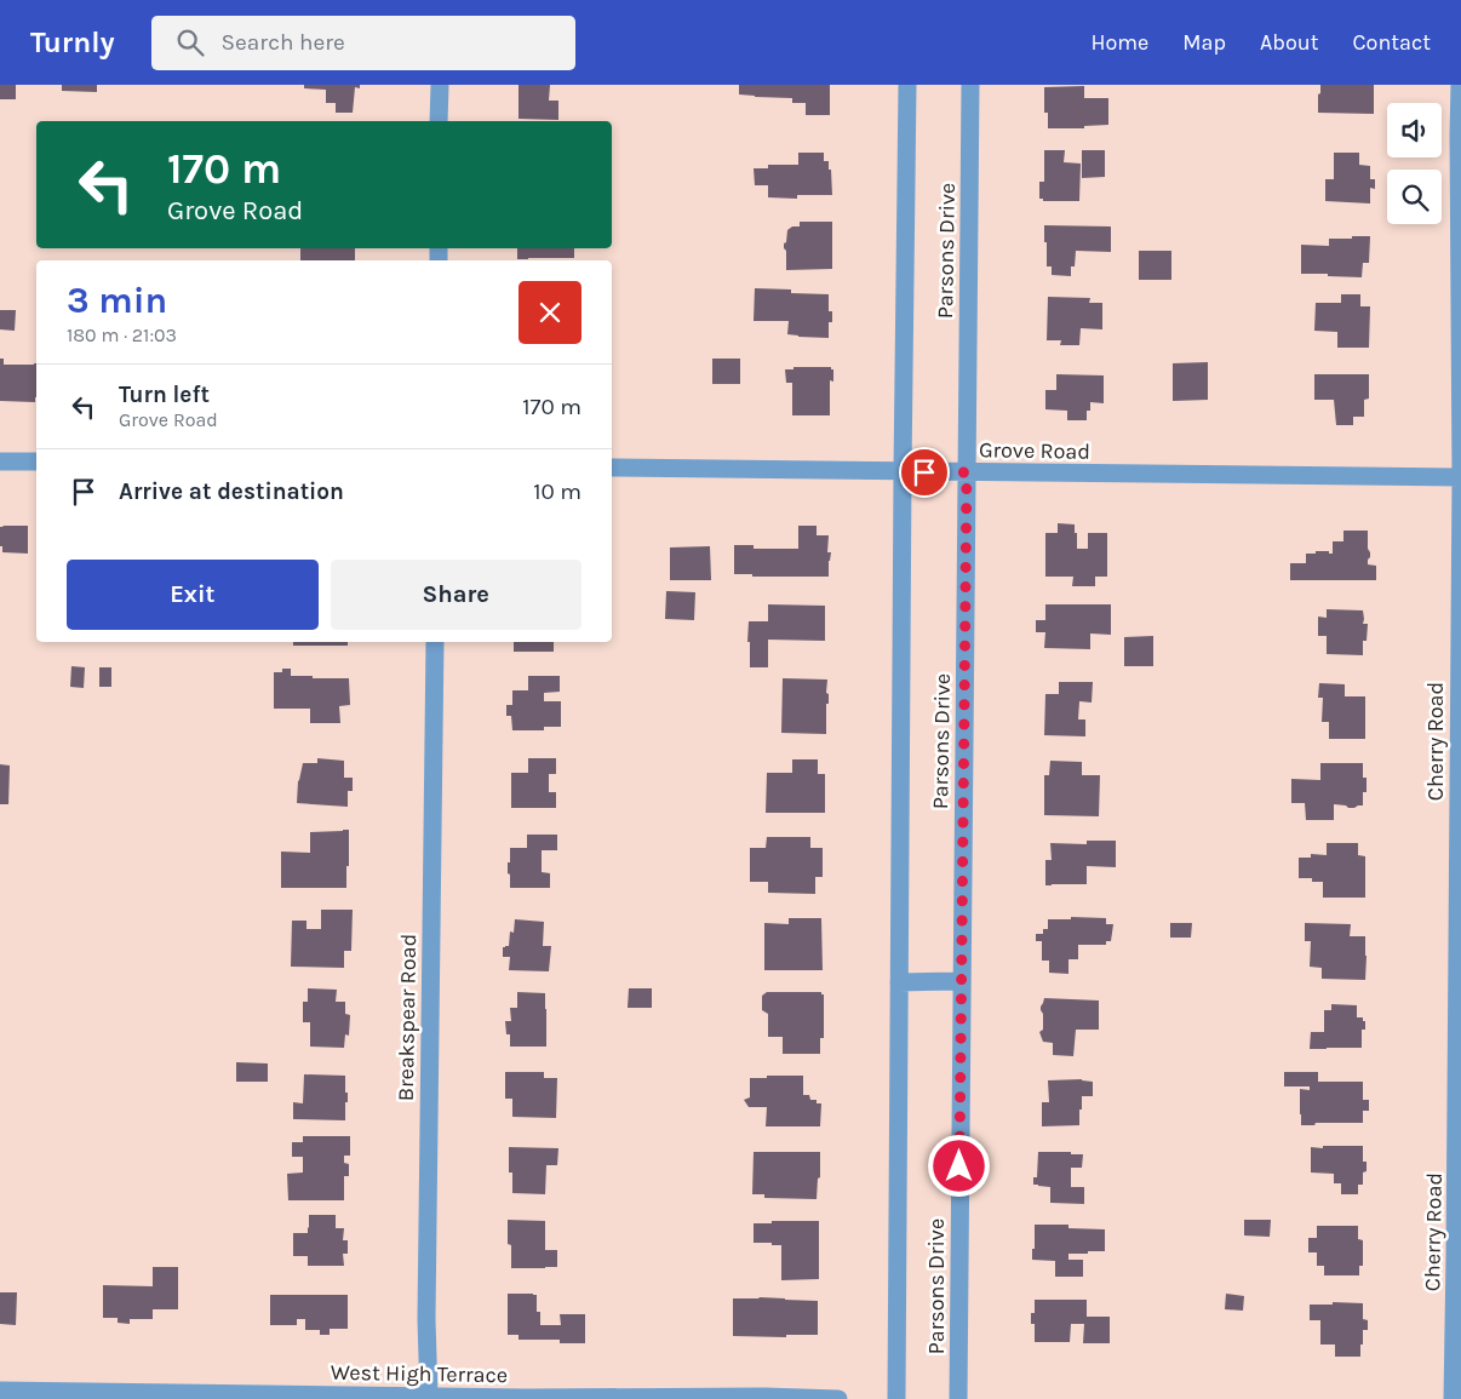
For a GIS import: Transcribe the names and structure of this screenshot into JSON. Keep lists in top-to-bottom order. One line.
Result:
{"streets":{"street":["Parsons Drive","Grove Road","Cherry Road","Breakspear Road","West High Terrace"]},"crossings":[["Parsons Drive","Grove Road"],["Grove Road","Cherry Road"],["Breakspear Road","West High Terrace"]],"page":{"header":"Turnly","search":"Search here","nav":["Home","Map","About","Contact"],"turn":["170 m","Grove Road"],"heading":["3 min","180 m · 21:03"],"list":[{"name":"Turn left","note":"Grove Road","value":"170 m"},{"name":"Arrive at destination","value":"10 m"}],"buttons":["Exit","Share"]}}
